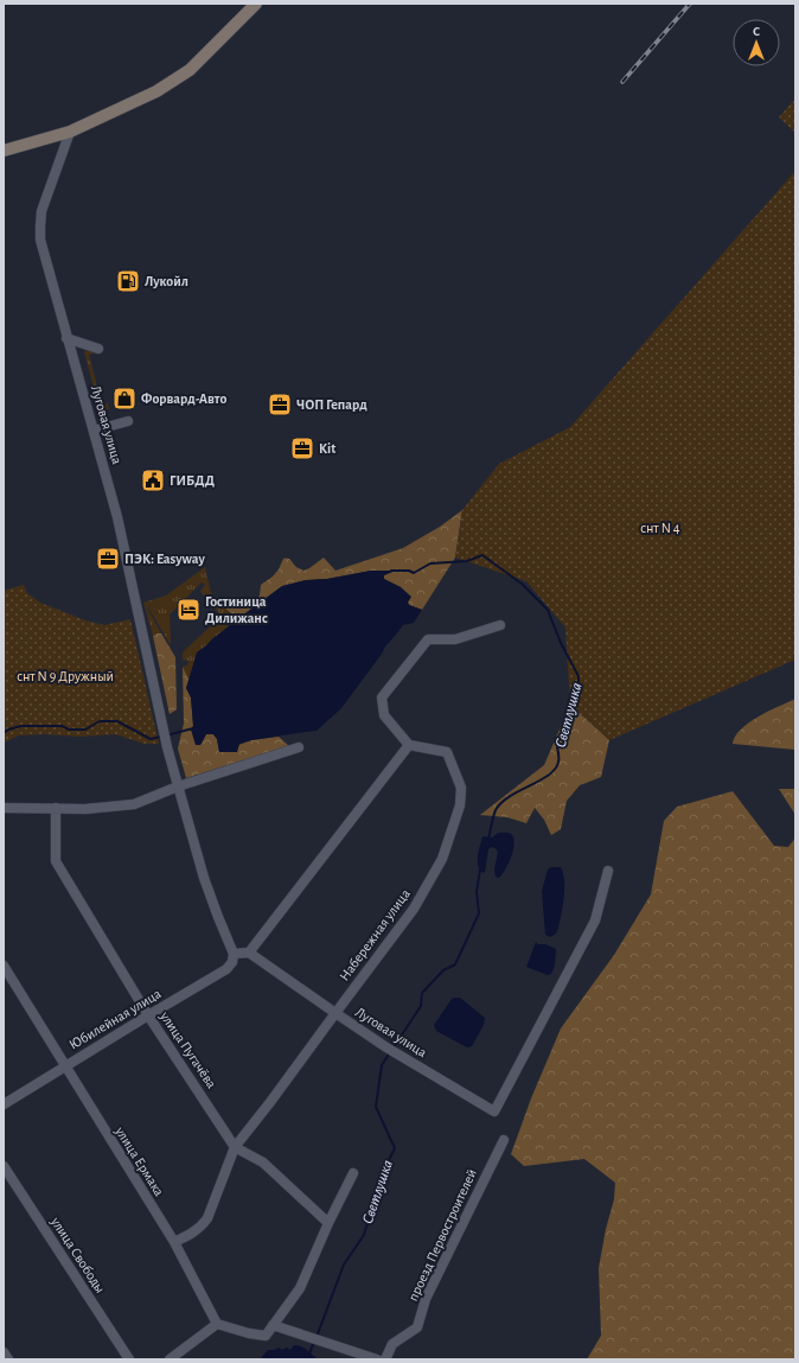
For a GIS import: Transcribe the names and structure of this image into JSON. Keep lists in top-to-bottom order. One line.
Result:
{"streets":{"street":["Луговая улица","Набережная улица","Юбилейная улица","улица Пугачёва","улица Ермака","проезд Первостроителей","улица Свободы"]},"crossings":[["Луговая улица","Набережная улица"],["Набережная улица","улица Пугачёва"],["Набережная улица","улица Ермака"],["Юбилейная улица","улица Пугачёва"],["Юбилейная улица","улица Ермака"]],"water":["Светлушка"],"parks":["снт N 4","снт N 9 Дружный"],"places":{"fuel station":["Лукойл"],"shop":["Форвард-Авто"],"office":["ЧОП Гепард","Kit","ПЭК: Easyway"],"public building":["ГИБДД"],"hotel":["Гостиница Дилижанс"]},"north":"top"}
